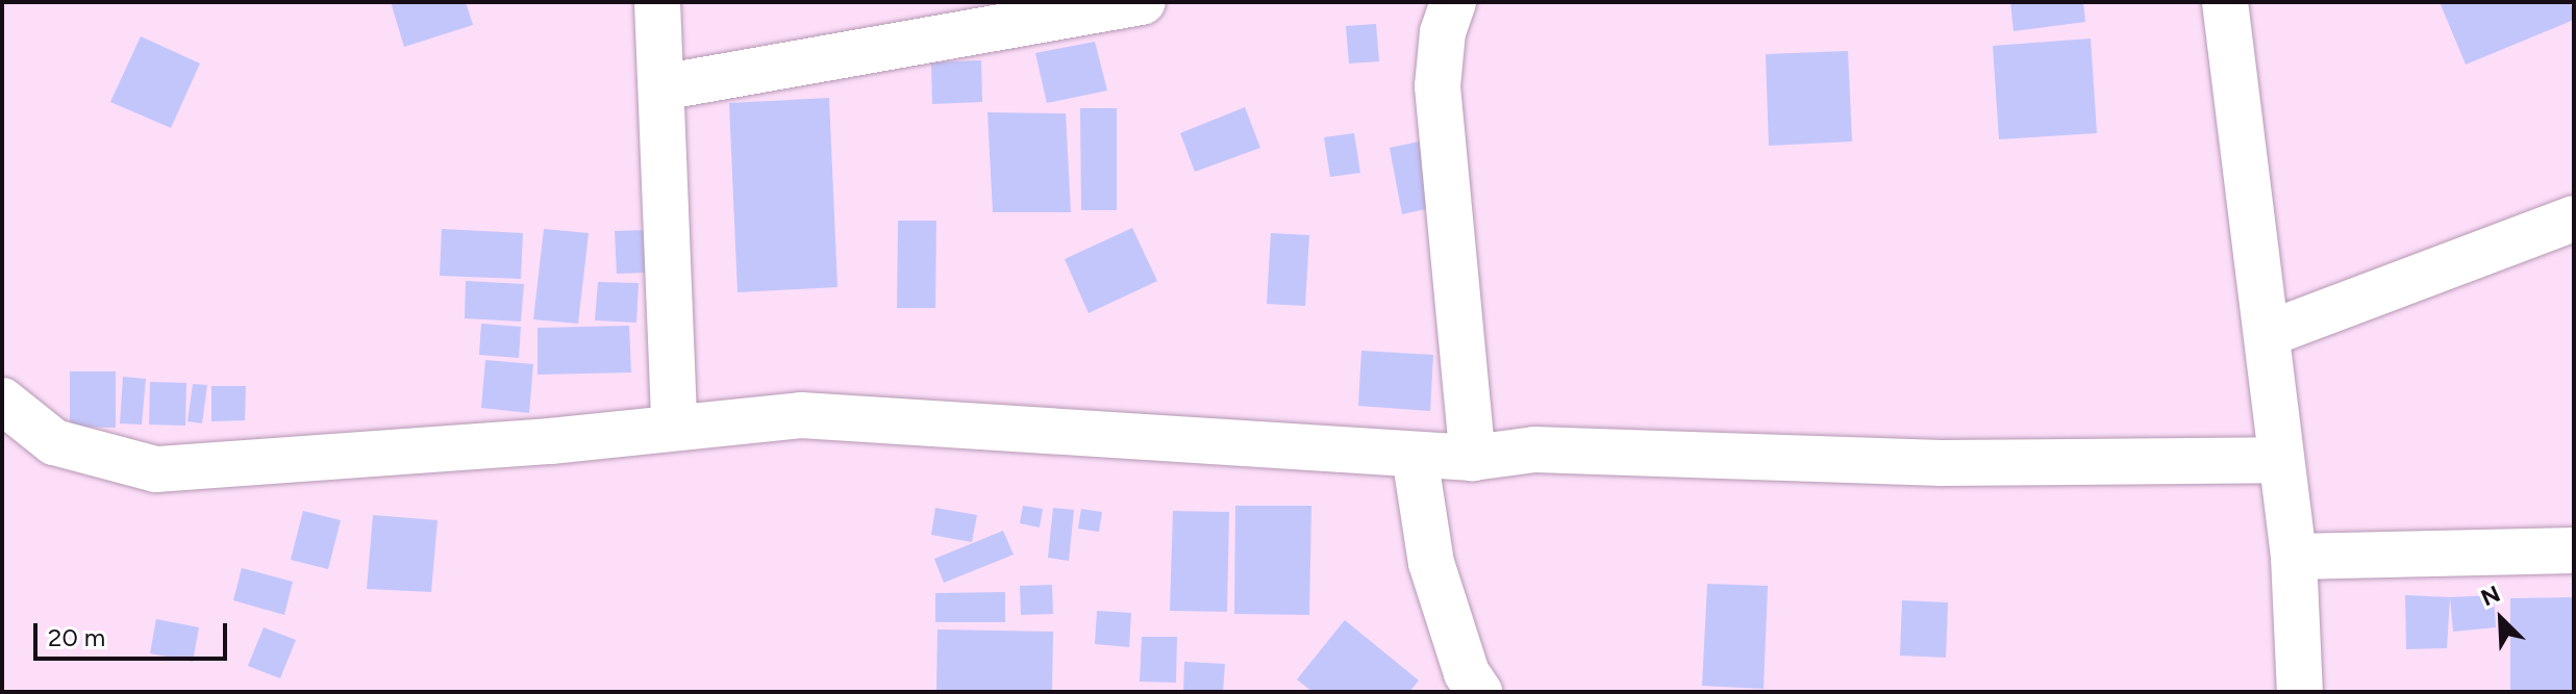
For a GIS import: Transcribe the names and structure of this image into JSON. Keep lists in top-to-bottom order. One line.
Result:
{"scale_bar":"20 m","north":"top left"}
